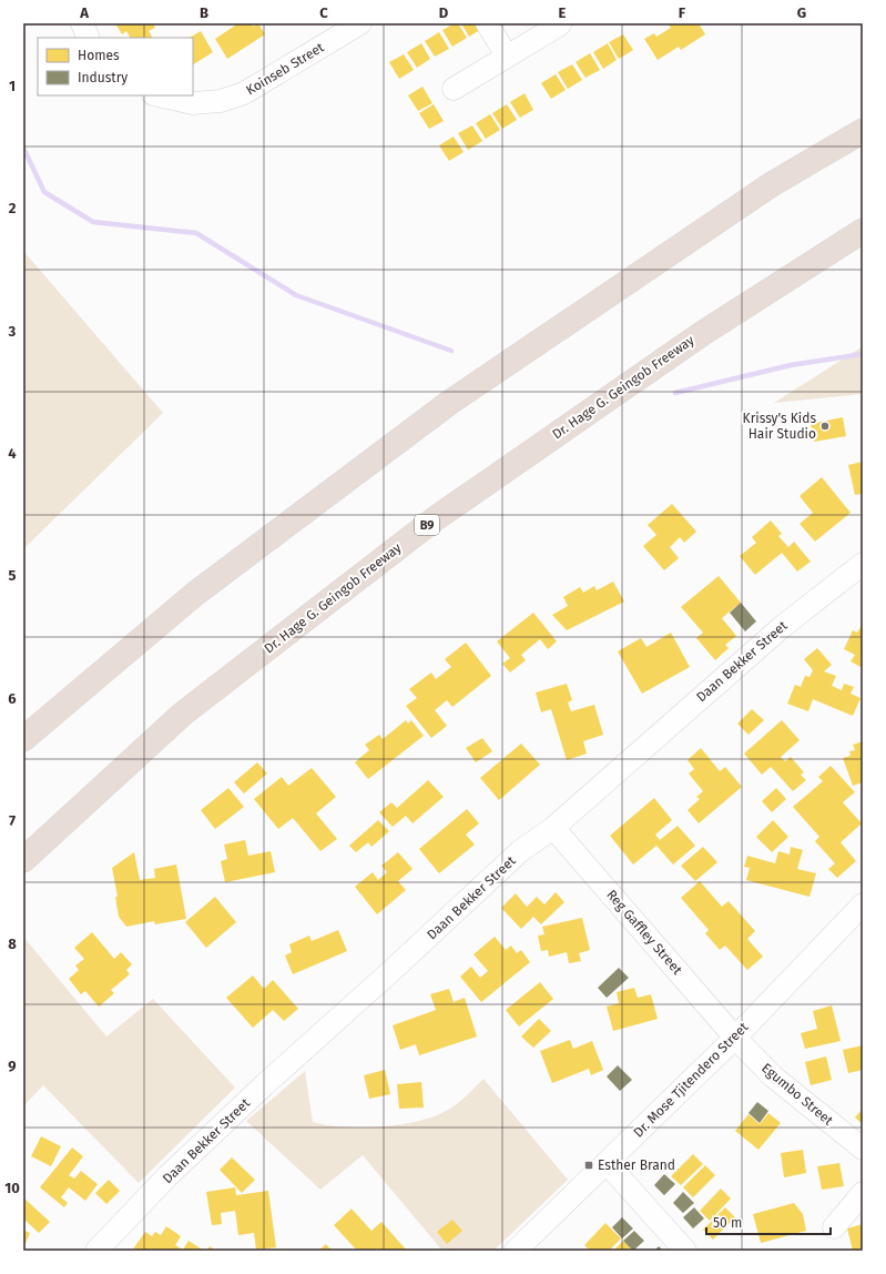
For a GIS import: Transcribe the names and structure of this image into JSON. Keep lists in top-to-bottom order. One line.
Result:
{"streets":{"highway":["Dr. Hage G. Geingob Freeway","B9"],"street":["Koinseb Street","Daan Bekker Street","Reg Gaffley Street","Dr. Mose Tjitendero Street","Egumbo Street"]},"crossings":[["Daan Bekker Street","Reg Gaffley Street"],["Reg Gaffley Street","Dr. Mose Tjitendero Street"],["Reg Gaffley Street","Egumbo Street"],["Dr. Mose Tjitendero Street","Egumbo Street"]],"places":{"other":["Krissy's Kids Hair Studio"],"transit":["Esther Brand"]},"legend":["Homes","Industry"],"scale_bar":"50 m","grid":{"columns":["A","B","C","D","E","F","G"],"rows":["1","2","3","4","5","6","7","8","9","10"]}}
